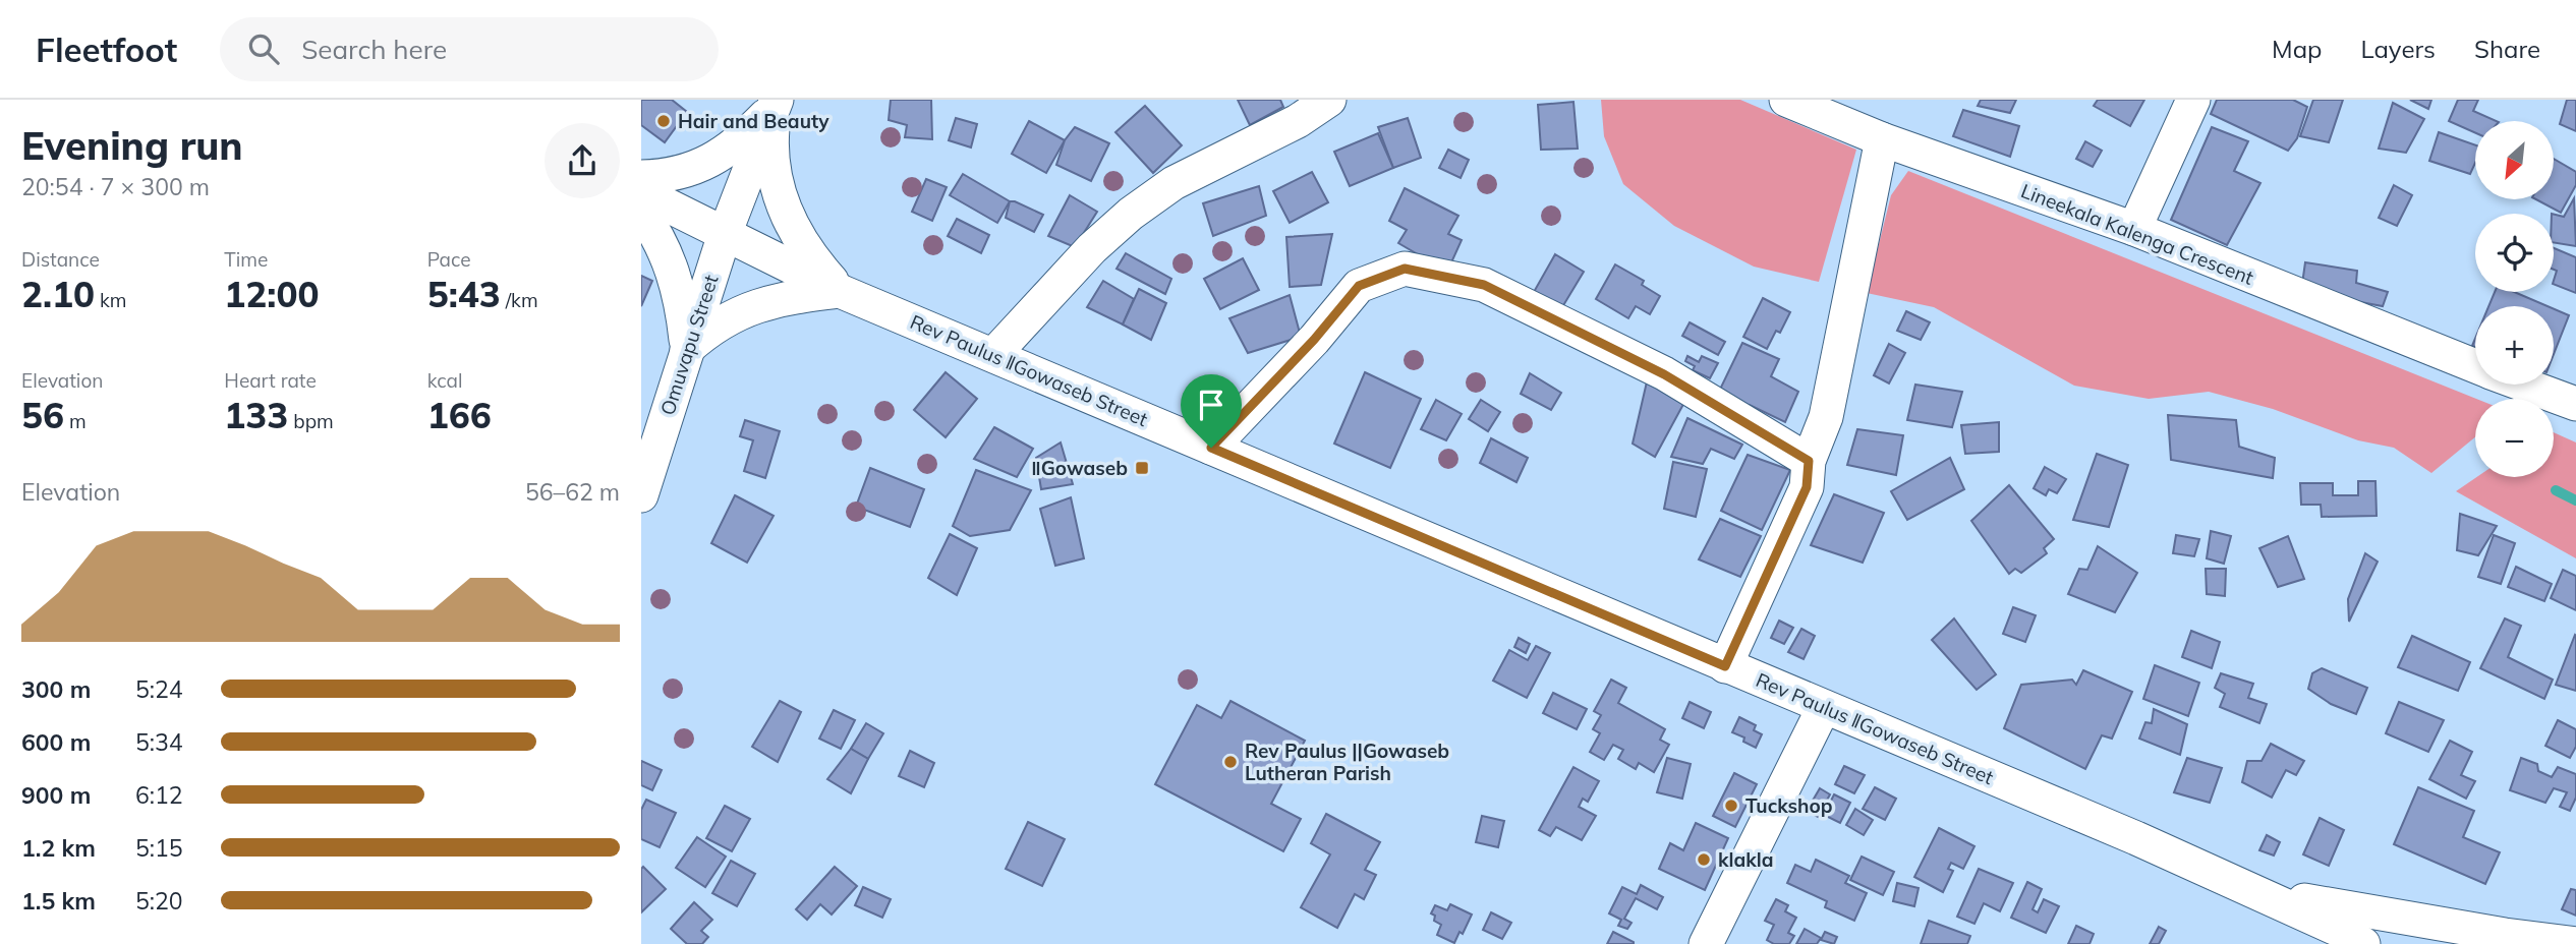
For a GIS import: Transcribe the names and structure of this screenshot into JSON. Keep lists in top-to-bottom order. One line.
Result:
{"streets":{"street":["Lineekala Kalenga Crescent","Omuvapu Street","Rev Paulus ǁGowaseb Street"]},"crossings":[["Omuvapu Street","Rev Paulus ǁGowaseb Street"]],"places":{"other":["Hair and Beauty","Rev Paulus ||Gowaseb Lutheran Parish","Tuckshop","klakla"],"transit":["ǁGowaseb"]},"north":"bottom left","page":{"header":"Fleetfoot","search":"Search here","nav":["Map","Layers","Share"],"heading":["Evening run","20:54 · 7 × 300 m"],"map_buttons":["+","−"],"stats":[["Distance","2.10 km"],["Time","12:00"],["Pace","5:43 /km"],["Elevation","56 m"],["Heart rate","133 bpm"],["kcal","166"]],"chart":["Elevation","56–62 m"],"list":[{"name":"300 m","note":"5:24"},{"name":"600 m","note":"5:34"},{"name":"900 m","note":"6:12"},{"name":"1.2 km","note":"5:15"},{"name":"1.5 km","note":"5:20"}]}}
